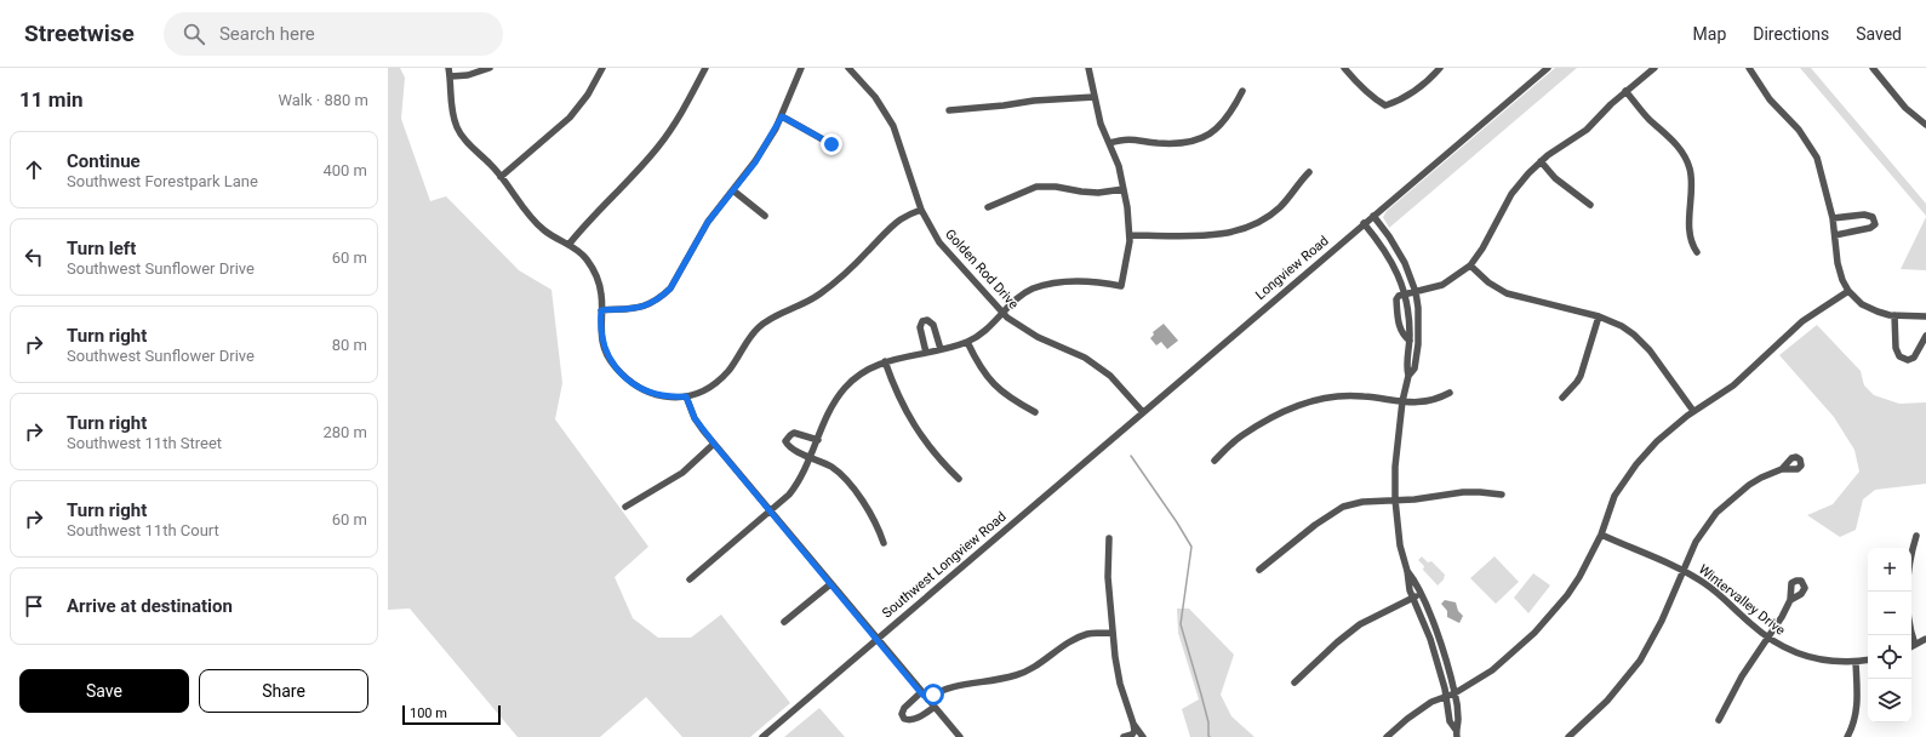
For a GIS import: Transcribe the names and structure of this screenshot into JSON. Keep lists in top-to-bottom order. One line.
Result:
{"streets":{"street":["Longview Road","Golden Rod Drive","Southwest Longview Road","Wintervalley Drive"]},"crossings":[["Longview Road","Golden Rod Drive"],["Longview Road","Southwest Longview Road"]],"scale_bar":"100 m","page":{"header":"Streetwise","search":"Search here","nav":["Map","Directions","Saved"],"heading":["11 min","Walk · 880 m"],"list":[["Continue","Southwest Forestpark Lane","400 m"],["Turn left","Southwest Sunflower Drive","60 m"],["Turn right","Southwest Sunflower Drive","80 m"],["Turn right","Southwest 11th Street","280 m"],["Turn right","Southwest 11th Court","60 m"],"Arrive at destination"],"map_buttons":["+","−"],"buttons":["Save","Share"],"scale":"100 m"}}
